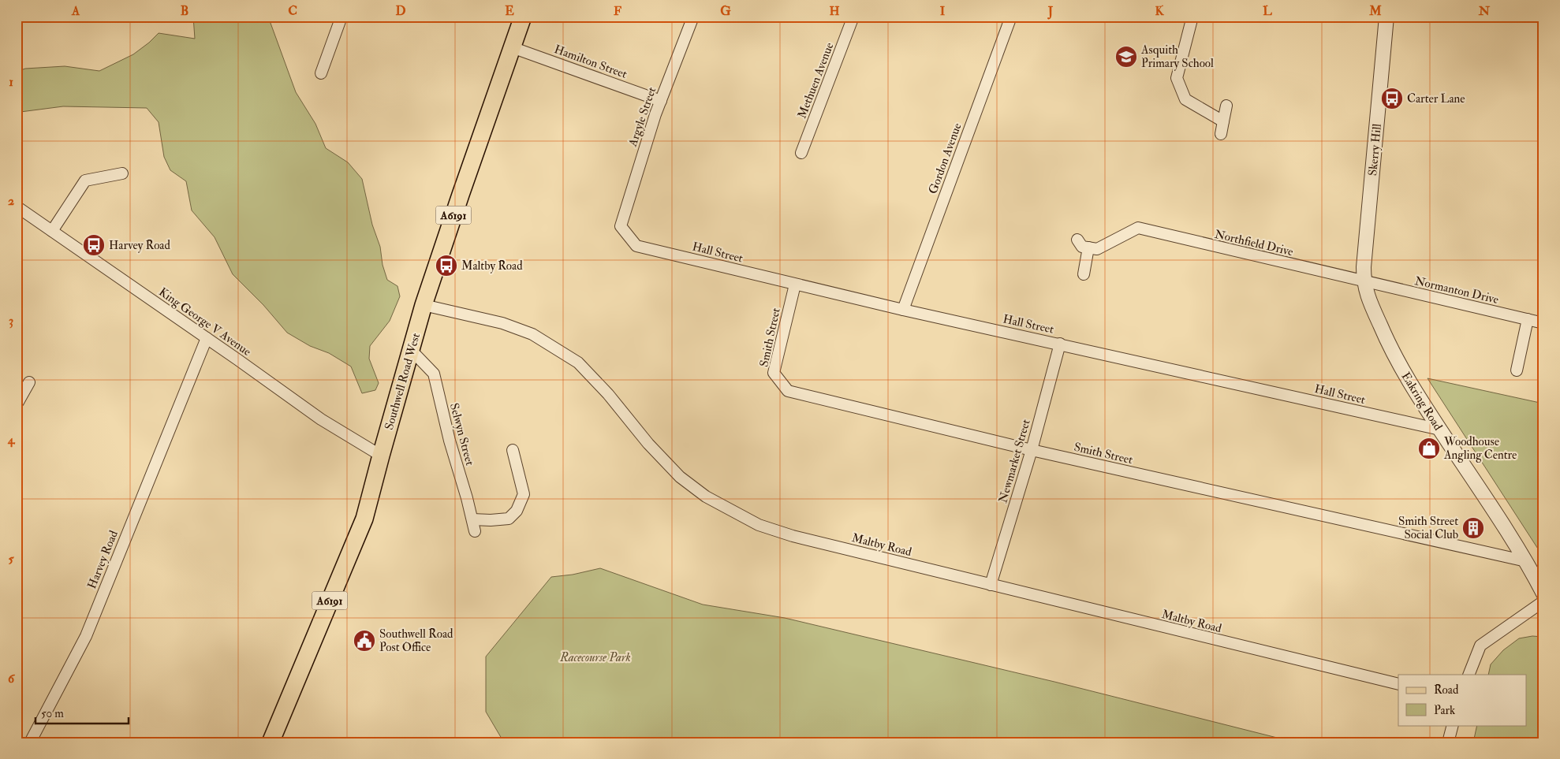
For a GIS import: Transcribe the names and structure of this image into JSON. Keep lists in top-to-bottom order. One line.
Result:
{"streets":{"main road":["A6191","Southwell Road West"],"street":["Hamilton Street","Methuen Avenue","Argyle Street","Skerry Hill","Gordon Avenue","Northfield Drive","Hall Street","Normanton Drive","King George V Avenue","Smith Street","Eakring Road","Selwyn Street","Newmarket Street","Maltby Road","Harvey Road"]},"crossings":[["Hamilton Street","Argyle Street"],["Hamilton Street","Southwell Road West"],["Argyle Street","Hall Street"],["Skerry Hill","Northfield Drive"],["Skerry Hill","Normanton Drive"],["Skerry Hill","Eakring Road"],["Gordon Avenue","Hall Street"],["Northfield Drive","Normanton Drive"],["Northfield Drive","Eakring Road"],["Hall Street","Smith Street"],["Hall Street","Eakring Road"],["Hall Street","Newmarket Street"],["Normanton Drive","Eakring Road"],["King George V Avenue","Southwell Road West"],["King George V Avenue","Harvey Road"],["Smith Street","Eakring Road"],["Smith Street","Newmarket Street"],["Southwell Road West","Selwyn Street"],["Southwell Road West","Maltby Road"],["Newmarket Street","Maltby Road"]],"parks":["Racecourse Park"],"places":{"school or university":["Asquith Primary School"],"bus stop":["Carter Lane","Harvey Road","Maltby Road"],"shop":["Woodhouse Angling Centre"],"building":["Smith Street Social Club"],"public building":["Southwell Road Post Office"]},"legend":["Road","Park"],"scale_bar":"50 m","grid":{"columns":["A","B","C","D","E","F","G","H","I","J","K","L","M","N"],"rows":["1","2","3","4","5","6"]}}
